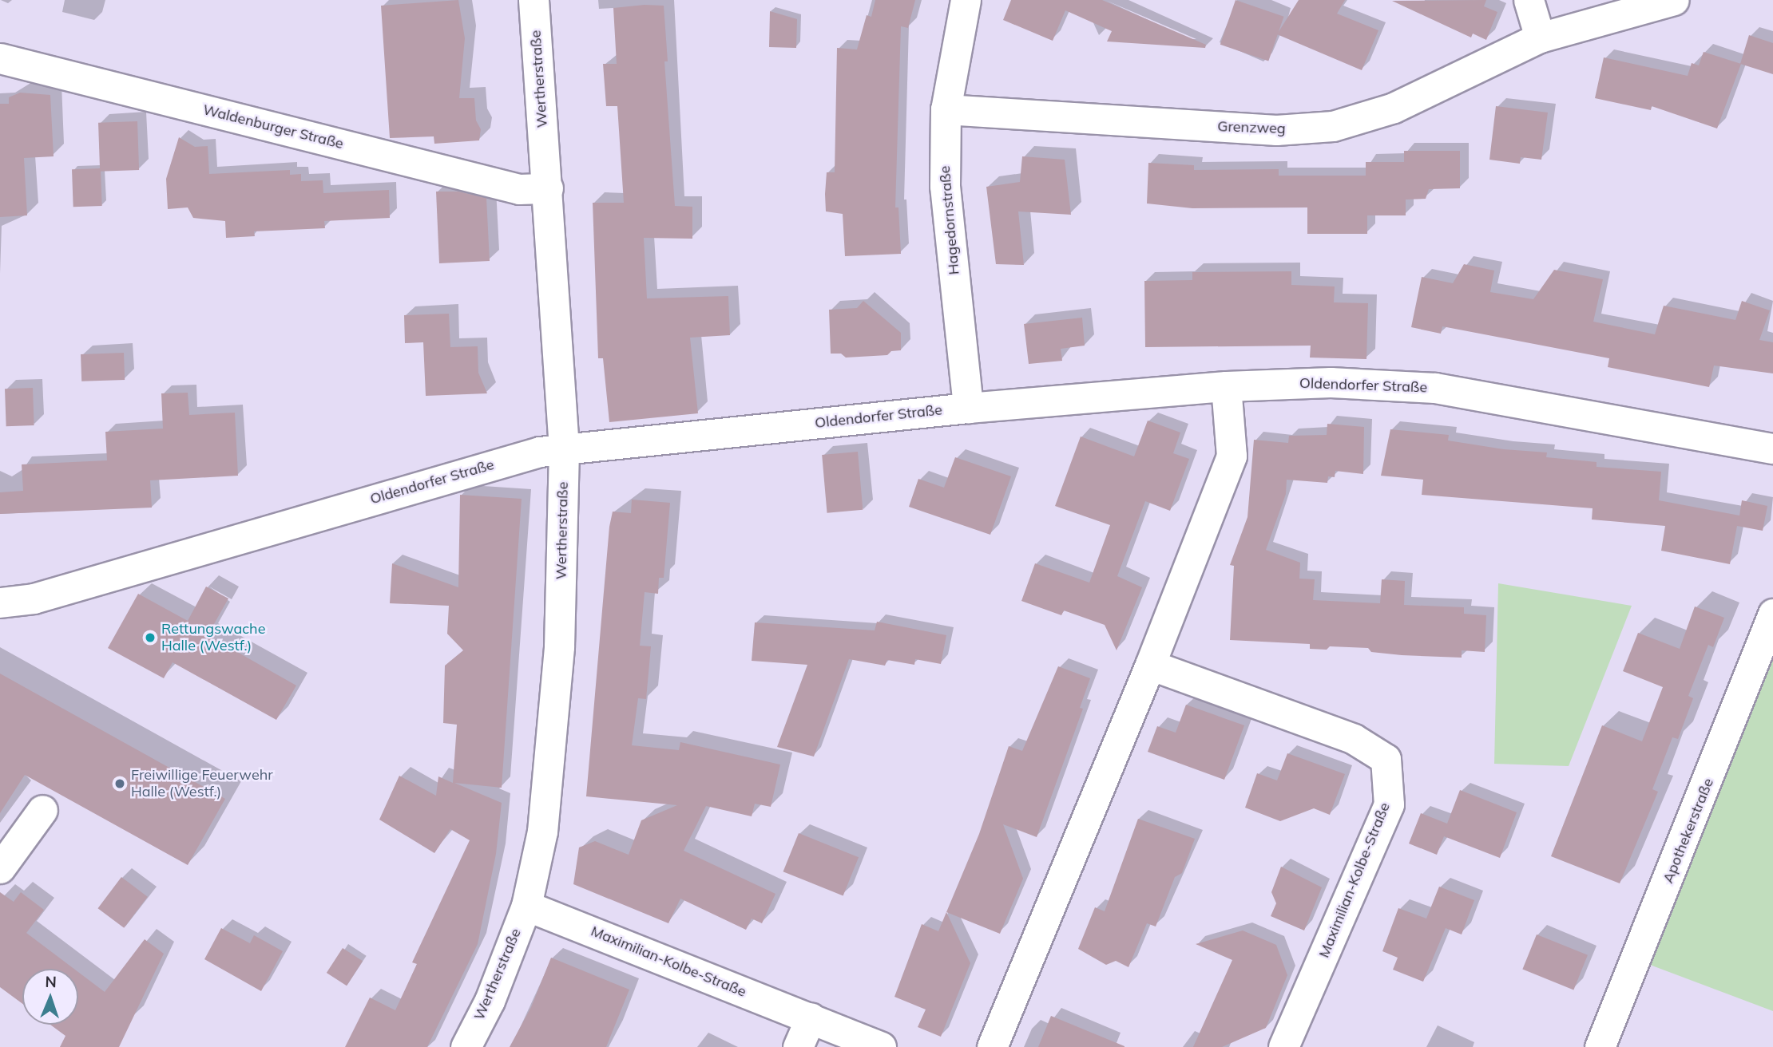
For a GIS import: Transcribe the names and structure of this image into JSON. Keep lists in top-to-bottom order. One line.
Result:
{"streets":{"street":["Wertherstraße","Waldenburger Straße","Grenzweg","Hagedornstraße","Oldendorfer Straße","Apothekerstraße","Maximilian-Kolbe-Straße"]},"crossings":[["Wertherstraße","Waldenburger Straße"],["Wertherstraße","Oldendorfer Straße"],["Wertherstraße","Maximilian-Kolbe-Straße"],["Grenzweg","Hagedornstraße"],["Hagedornstraße","Oldendorfer Straße"]],"places":["Rettungswache Halle (Westf.)","Freiwillige Feuerwehr Halle (Westf.)"],"north":"top"}
